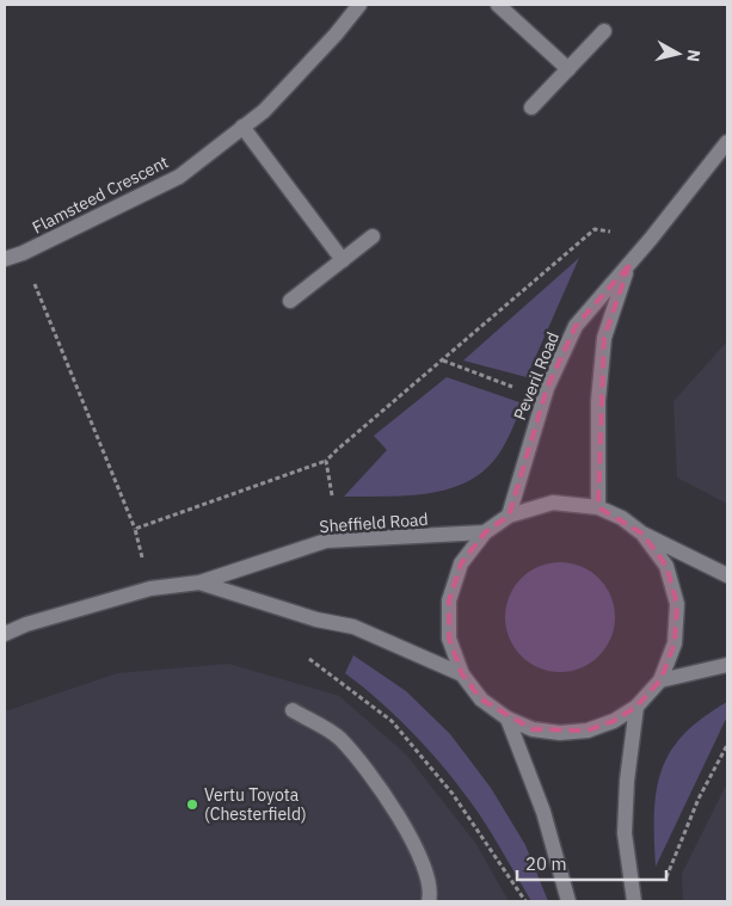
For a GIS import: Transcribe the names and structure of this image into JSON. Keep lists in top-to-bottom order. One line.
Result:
{"streets":{"main road":["Flamsteed Crescent","Peveril Road","Sheffield Road"]},"crossings":[["Peveril Road","Sheffield Road"]],"places":["Vertu Toyota (Chesterfield)"],"scale_bar":"20 m","north":"right"}
